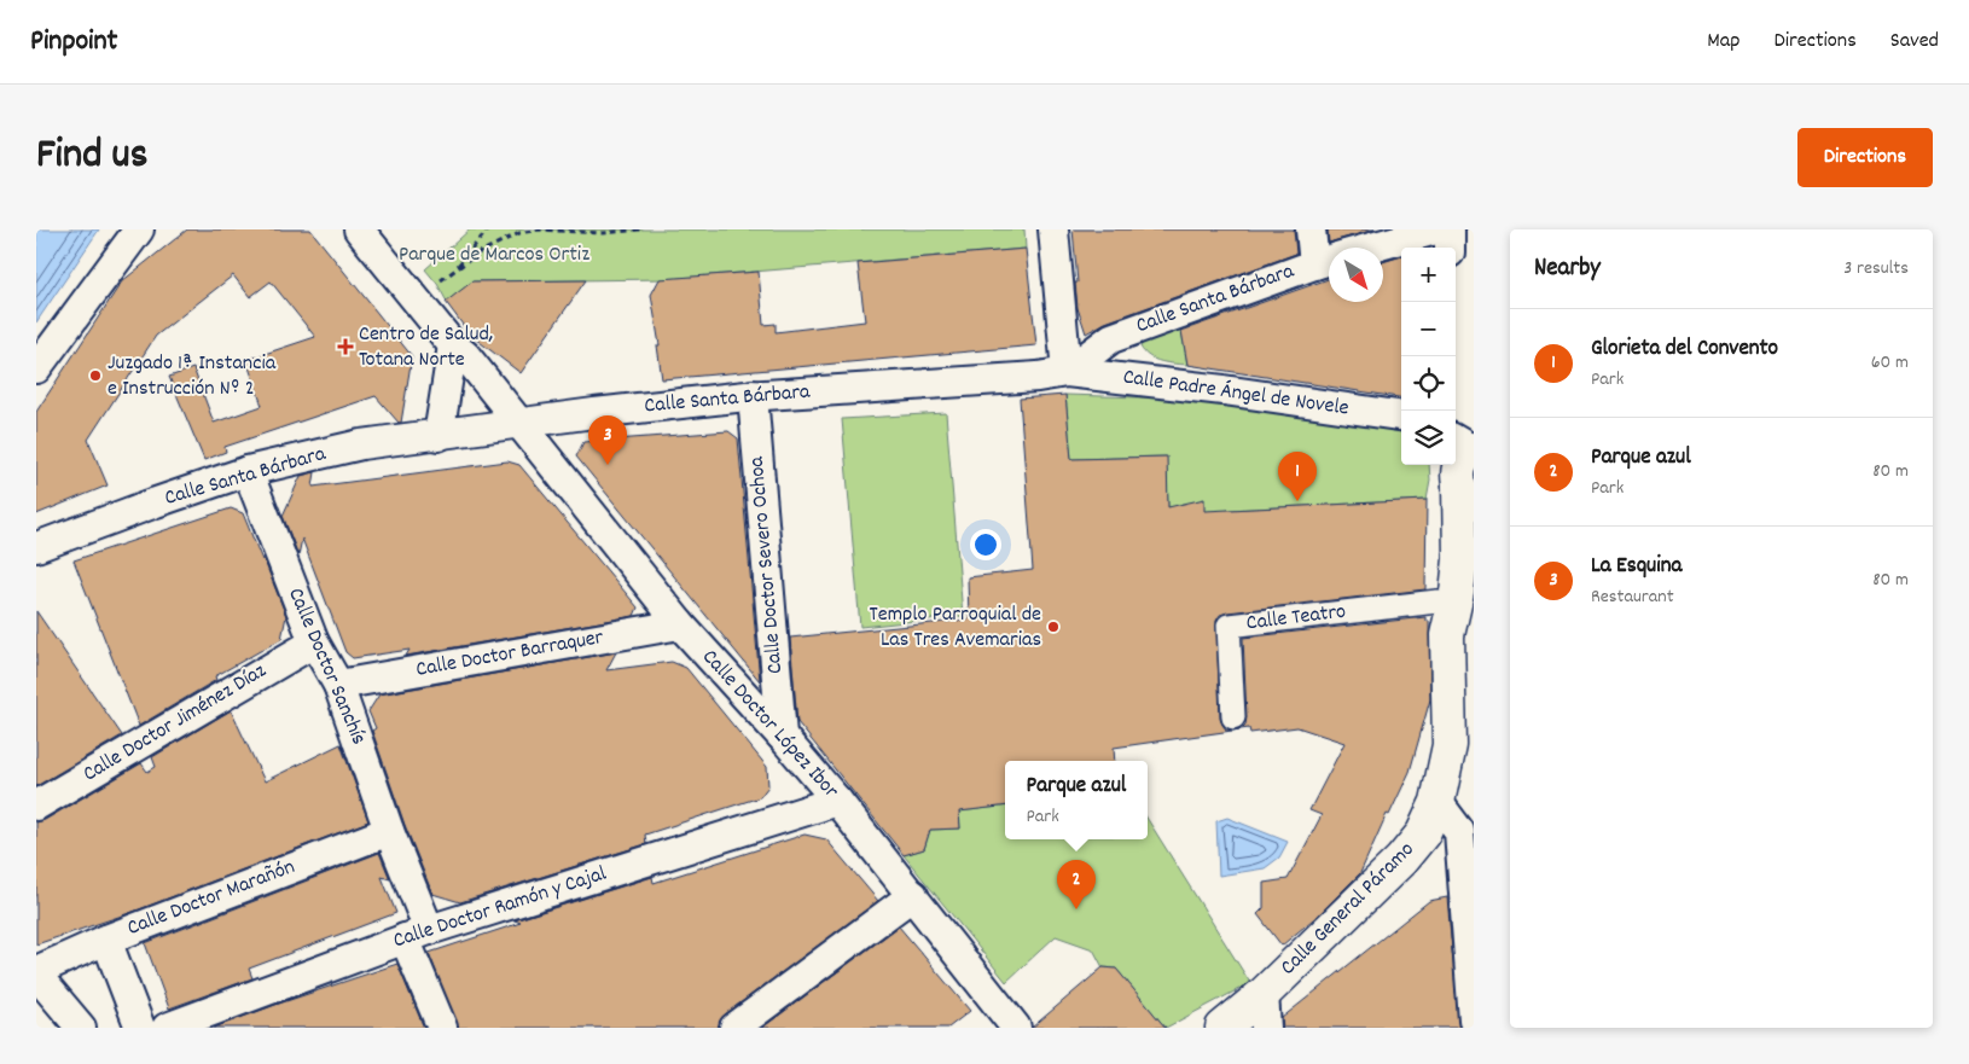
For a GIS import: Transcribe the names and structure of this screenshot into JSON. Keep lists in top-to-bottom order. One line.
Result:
{"streets":{"street":["Calle Santa Bárbara","Calle Padre Ángel de Novele","Calle Doctor Severo Ochoa","Calle Teatro","Calle Doctor Barraquer","Calle Doctor Sanchís","Calle Doctor Jiménez Díaz","Calle Doctor López Ibor","Calle Doctor Marañón","Calle Doctor Ramón y Cajal","Calle General Páramo"]},"crossings":[["Calle Santa Bárbara","Calle Padre Ángel de Novele"],["Calle Santa Bárbara","Calle Doctor Severo Ochoa"],["Calle Santa Bárbara","Calle Doctor Sanchís"],["Calle Santa Bárbara","Calle Doctor López Ibor"],["Calle Doctor Severo Ochoa","Calle Doctor López Ibor"],["Calle Teatro","Calle General Páramo"],["Calle Doctor Barraquer","Calle Doctor Sanchís"],["Calle Doctor Barraquer","Calle Doctor López Ibor"],["Calle Doctor Sanchís","Calle Doctor Jiménez Díaz"],["Calle Doctor Sanchís","Calle Doctor Marañón"],["Calle Doctor Sanchís","Calle Doctor Ramón y Cajal"],["Calle Doctor López Ibor","Calle Doctor Ramón y Cajal"]],"parks":["Parque de Marcos Ortiz"],"places":{"health":["Centro de Salud, Totana Norte"],"other":["Juzgado 1ª Instancia e Instrucción Nº 2","Templo Parroquial de Las Tres Avemarias"]},"north":"bottom right","page":{"header":"Pinpoint","nav":["Map","Directions","Saved"],"title":"Find us","buttons":"Directions","heading":["Nearby","3 results"],"map_buttons":["+","−"],"list":[{"mark":"1","name":"Glorieta del Convento","note":"Park","value":"60 m"},{"mark":"2","name":"Parque azul","note":"Park","value":"80 m"},{"mark":"3","name":"La Esquina","note":"Restaurant","value":"80 m"}],"pins":["3","1","2"],"popup":["Parque azul","Park"]}}
